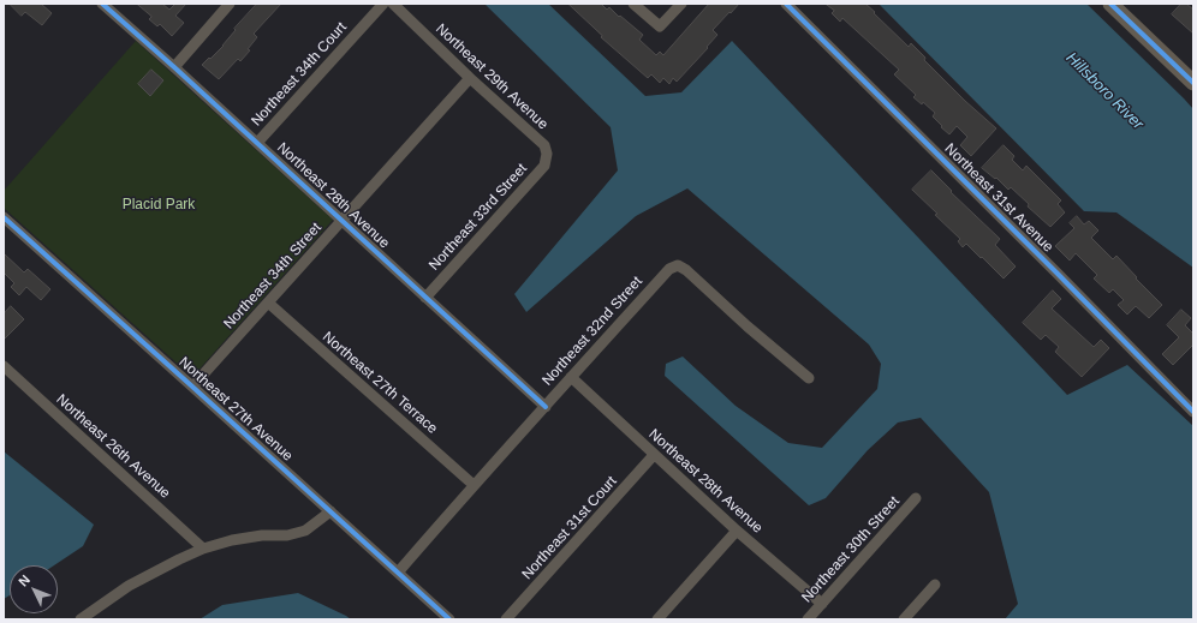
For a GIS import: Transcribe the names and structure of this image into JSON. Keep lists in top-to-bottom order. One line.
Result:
{"streets":{"street":["Northeast 34th Court","Northeast 29th Avenue","Northeast 28th Avenue","Northeast 31st Avenue","Northeast 33rd Street","Northeast 34th Street","Northeast 32nd Street","Northeast 27th Terrace","Northeast 27th Avenue","Northeast 26th Avenue","Northeast 31st Court","Northeast 30th Street"]},"crossings":[["Northeast 34th Court","Northeast 28th Avenue"],["Northeast 29th Avenue","Northeast 33rd Street"],["Northeast 29th Avenue","Northeast 34th Street"],["Northeast 28th Avenue","Northeast 33rd Street"],["Northeast 28th Avenue","Northeast 34th Street"],["Northeast 28th Avenue","Northeast 32nd Street"],["Northeast 28th Avenue","Northeast 31st Court"],["Northeast 28th Avenue","Northeast 30th Street"],["Northeast 34th Street","Northeast 27th Terrace"],["Northeast 34th Street","Northeast 27th Avenue"],["Northeast 32nd Street","Northeast 27th Terrace"],["Northeast 32nd Street","Northeast 27th Avenue"]],"water":["Hillsboro River"],"parks":["Placid Park"],"north":"top left"}
